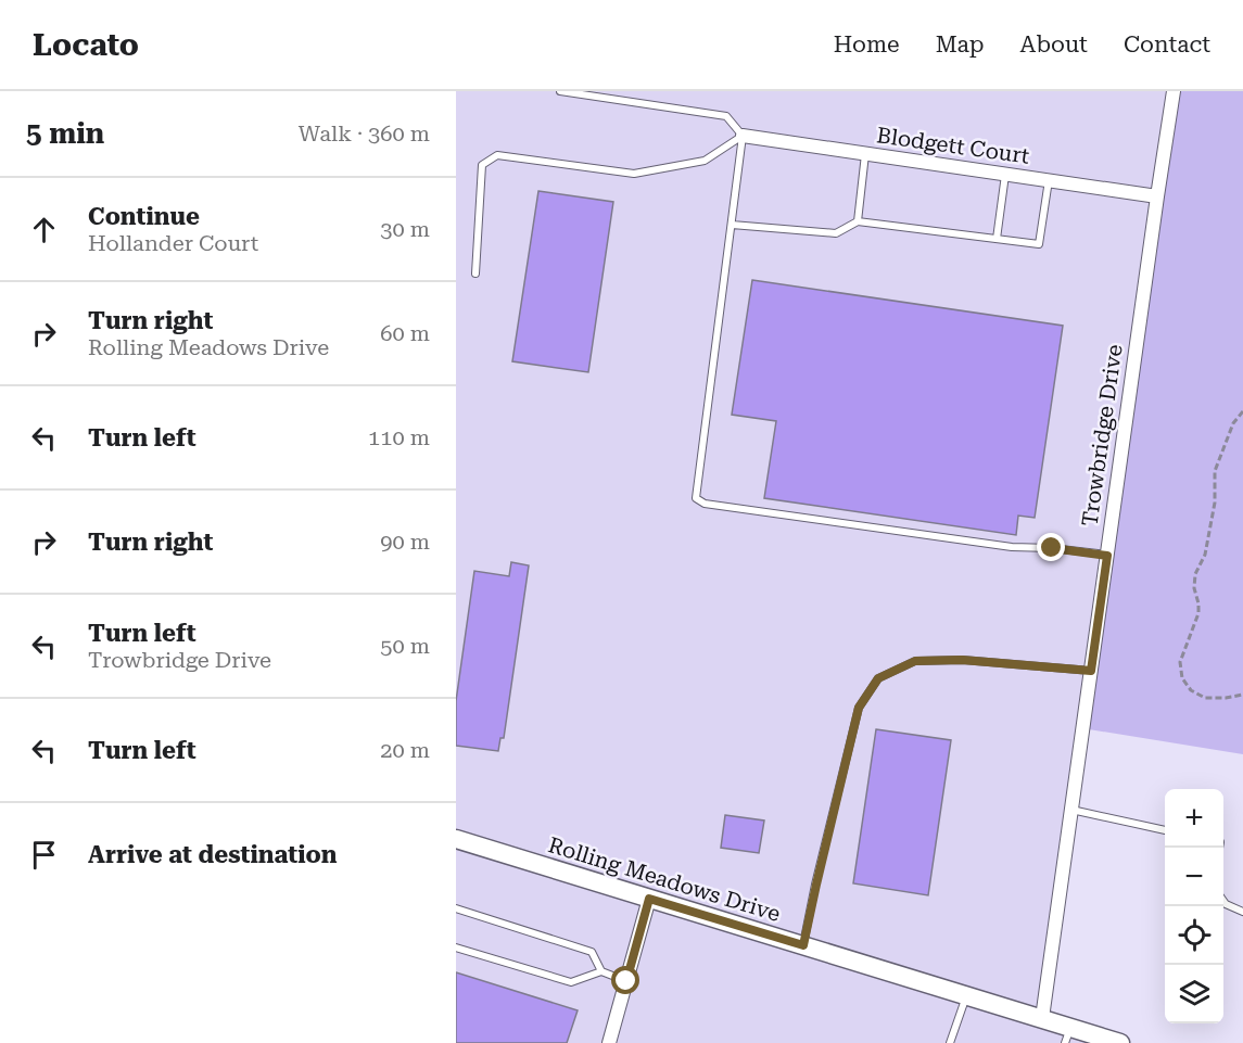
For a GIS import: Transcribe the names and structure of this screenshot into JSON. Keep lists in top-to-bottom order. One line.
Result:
{"streets":{"main road":["Rolling Meadows Drive"],"street":["Blodgett Court","Trowbridge Drive"]},"crossings":[["Blodgett Court","Trowbridge Drive"],["Trowbridge Drive","Rolling Meadows Drive"]],"page":{"header":"Locato","nav":["Home","Map","About","Contact"],"heading":["5 min","Walk · 360 m"],"list":[["Continue","Hollander Court","30 m"],["Turn right","Rolling Meadows Drive","60 m"],["Turn left","110 m"],["Turn right","90 m"],["Turn left","Trowbridge Drive","50 m"],["Turn left","20 m"],"Arrive at destination"],"map_buttons":["+","−"]}}
